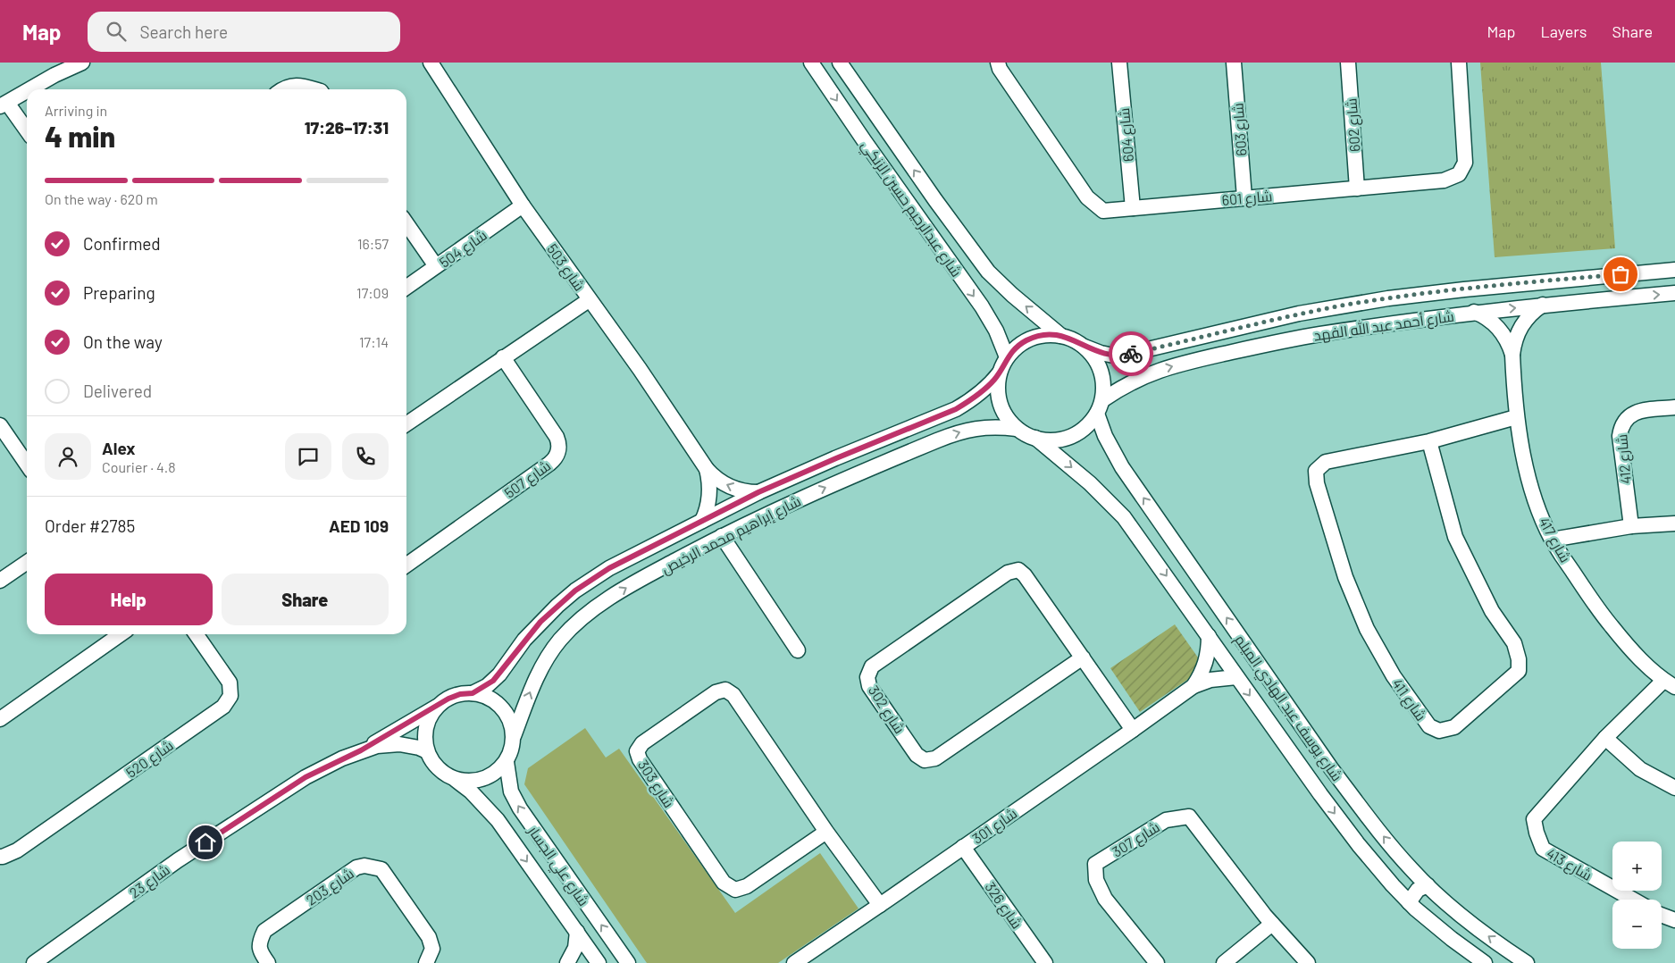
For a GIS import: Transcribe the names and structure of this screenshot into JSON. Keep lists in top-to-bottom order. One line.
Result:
{"streets":{"street":["شارع 602","شارع 603","شارع 604","شارع 601","شارع عبدالرحيم حسين الزنكي","شارع 504","شارع 503","شارع أحمد عبد الله الفهد","شارع 412","شارع 507","شارع إبراهيم محمد الرخيص","شارع 417","شارع 411","شارع يوسف عبد الهادي الميلم","شارع 302","شارع 520","شارع 303","شارع 301","شارع 307","شارع 413","شارع علي الجسار","شارع 23","شارع 203","شارع 326"]},"crossings":[["شارع 602","شارع 601"],["شارع 603","شارع 601"],["شارع 604","شارع 601"],["شارع عبدالرحيم حسين الزنكي","شارع أحمد عبد الله الفهد"],["شارع عبدالرحيم حسين الزنكي","شارع إبراهيم محمد الرخيص"],["شارع عبدالرحيم حسين الزنكي","شارع يوسف عبد الهادي الميلم"],["شارع 504","شارع 503"],["شارع 503","شارع إبراهيم محمد الرخيص"],["شارع أحمد عبد الله الفهد","شارع إبراهيم محمد الرخيص"],["شارع أحمد عبد الله الفهد","شارع 417"],["شارع أحمد عبد الله الفهد","شارع يوسف عبد الهادي الميلم"],["شارع إبراهيم محمد الرخيص","شارع يوسف عبد الهادي الميلم"],["شارع إبراهيم محمد الرخيص","شارع علي الجسار"],["شارع إبراهيم محمد الرخيص","شارع 23"],["شارع 417","شارع 411"],["شارع 417","شارع 413"],["شارع يوسف عبد الهادي الميلم","شارع 301"],["شارع 302","شارع 301"],["شارع 303","شارع 301"],["شارع 301","شارع 326"],["شارع علي الجسار","شارع 23"]],"page":{"header":"Map","search":"Search here","nav":["Map","Layers","Share"],"heading":["4 min","Arriving in","17:26–17:31"],"panel":["Alex","Courier · 4.8","Order #2785","AED 109"],"bar":"On the way · 620 m","list":[["Confirmed","16:57"],["Preparing","17:09"],["On the way","17:14"],"Delivered"],"buttons":["Help","Share"],"map_buttons":["+","−"]}}
